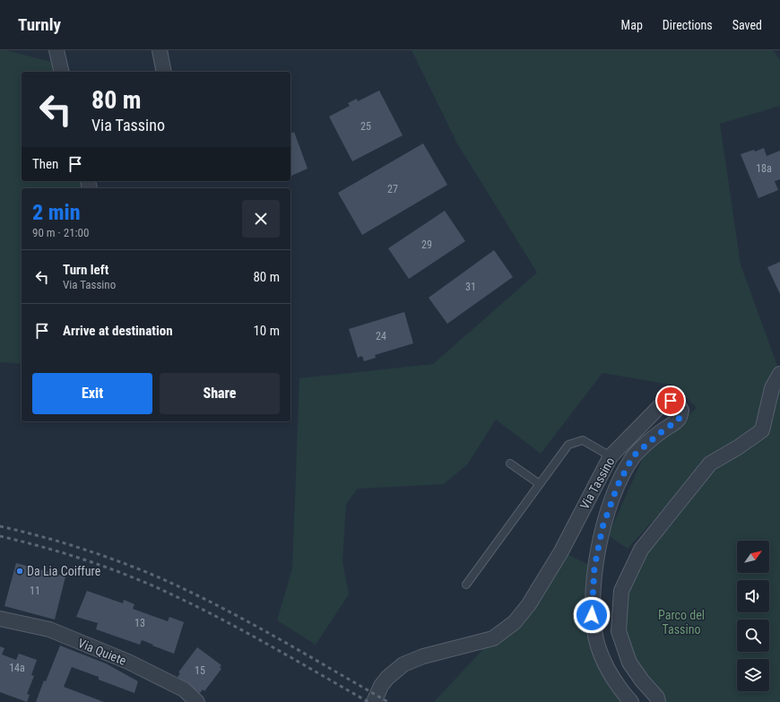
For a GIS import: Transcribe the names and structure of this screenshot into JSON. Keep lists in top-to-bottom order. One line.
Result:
{"streets":{"street":["Via Tassino","Via Quiete"]},"parks":["Parco del Tassino"],"places":["Da Lia Coiffure"],"house_numbers":["25","18a","27","29","31","24","11","13","14a","15"],"north":"top right","page":{"header":"Turnly","nav":["Map","Directions","Saved"],"turn":["80 m","Via Tassino"],"then":"Then","heading":["2 min","90 m · 21:00"],"list":[{"name":"Turn left","note":"Via Tassino","value":"80 m"},{"name":"Arrive at destination","value":"10 m"}],"buttons":["Exit","Share"]}}
